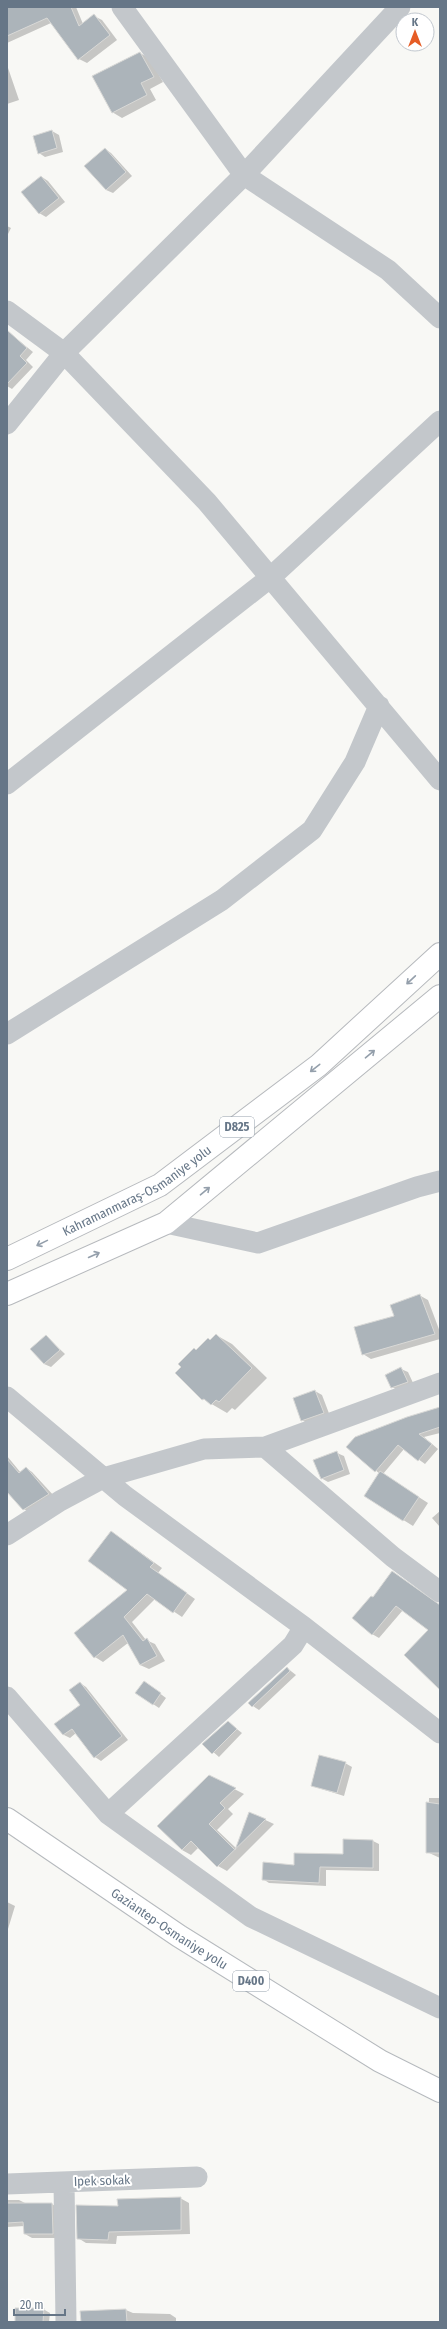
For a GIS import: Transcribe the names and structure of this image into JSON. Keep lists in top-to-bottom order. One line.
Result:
{"streets":{"main road":["D825","Kahramanmaraş-Osmaniye yolu","Gaziantep-Osmaniye yolu","D400"],"street":["Ipek sokak"]},"scale_bar":"20 m","north":"top"}
